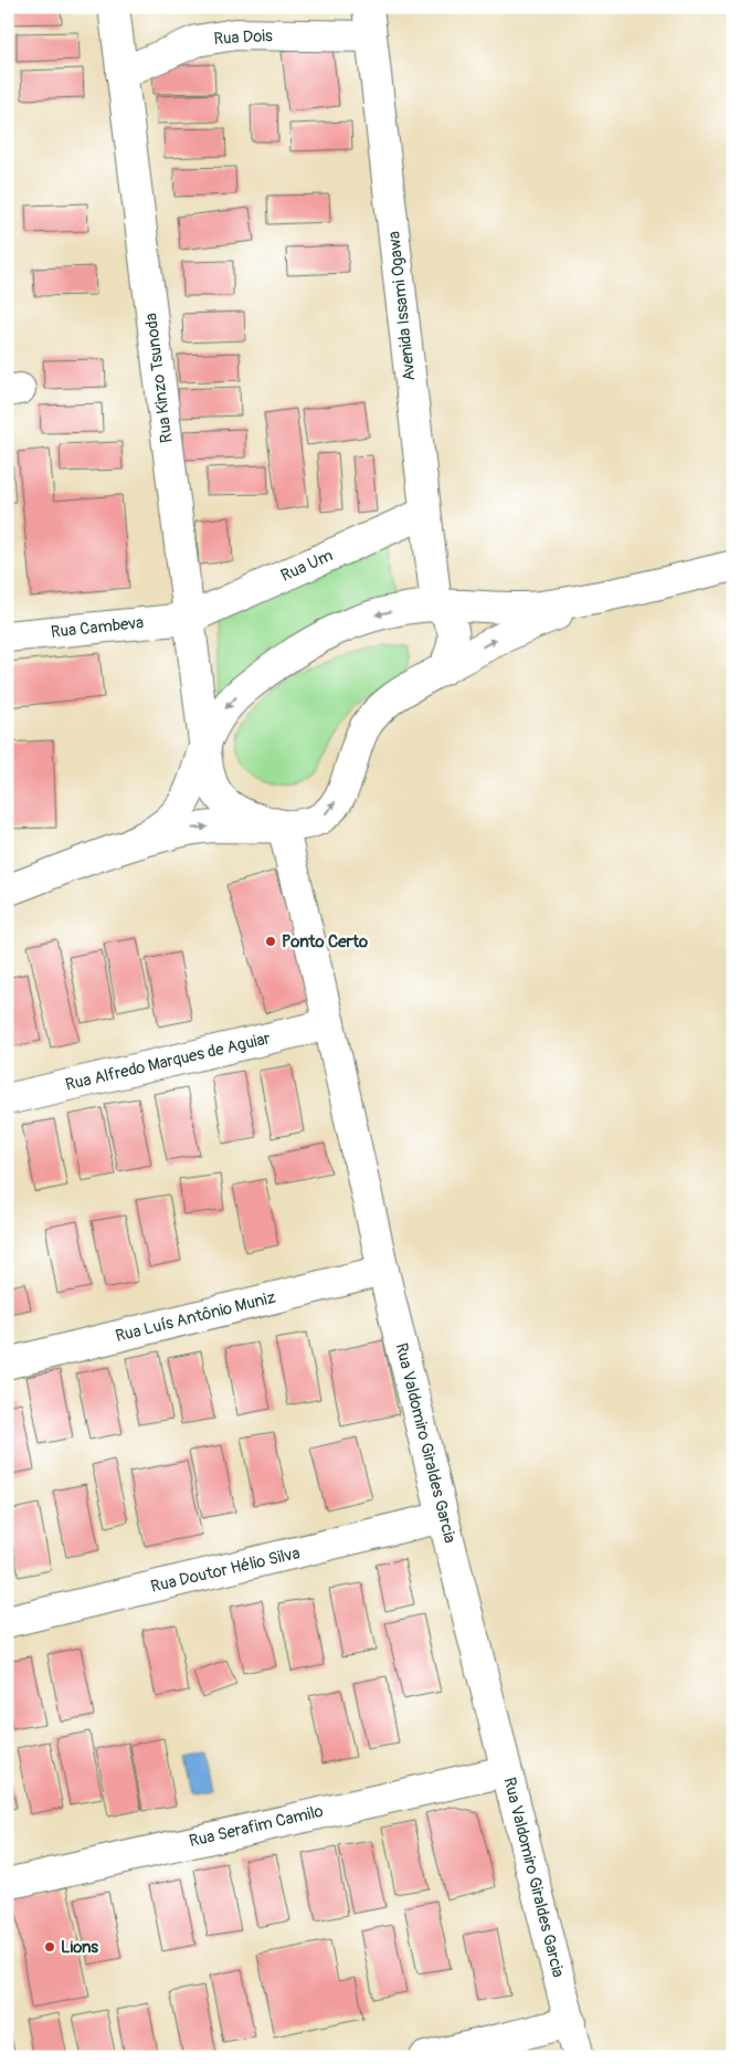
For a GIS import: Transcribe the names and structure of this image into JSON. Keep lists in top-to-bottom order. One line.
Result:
{"streets":{"street":["Rua Dois","Avenida Issami Ogawa","Rua Kinzo Tsunoda","Rua Um","Rua Cambeva","Rua Alfredo Marques de Aguiar","Rua Luís Antônio Muniz","Rua Valdomiro Giraldes Garcia","Rua Doutor Hélio Silva","Rua Serafim Camilo"]},"crossings":[["Rua Dois","Avenida Issami Ogawa"],["Rua Dois","Rua Kinzo Tsunoda"],["Avenida Issami Ogawa","Rua Um"],["Rua Kinzo Tsunoda","Rua Um"],["Rua Kinzo Tsunoda","Rua Cambeva"],["Rua Kinzo Tsunoda","Rua Valdomiro Giraldes Garcia"],["Rua Um","Rua Cambeva"],["Rua Alfredo Marques de Aguiar","Rua Valdomiro Giraldes Garcia"],["Rua Luís Antônio Muniz","Rua Valdomiro Giraldes Garcia"],["Rua Valdomiro Giraldes Garcia","Rua Doutor Hélio Silva"],["Rua Valdomiro Giraldes Garcia","Rua Serafim Camilo"]],"places":["Ponto Certo","Lions"]}
